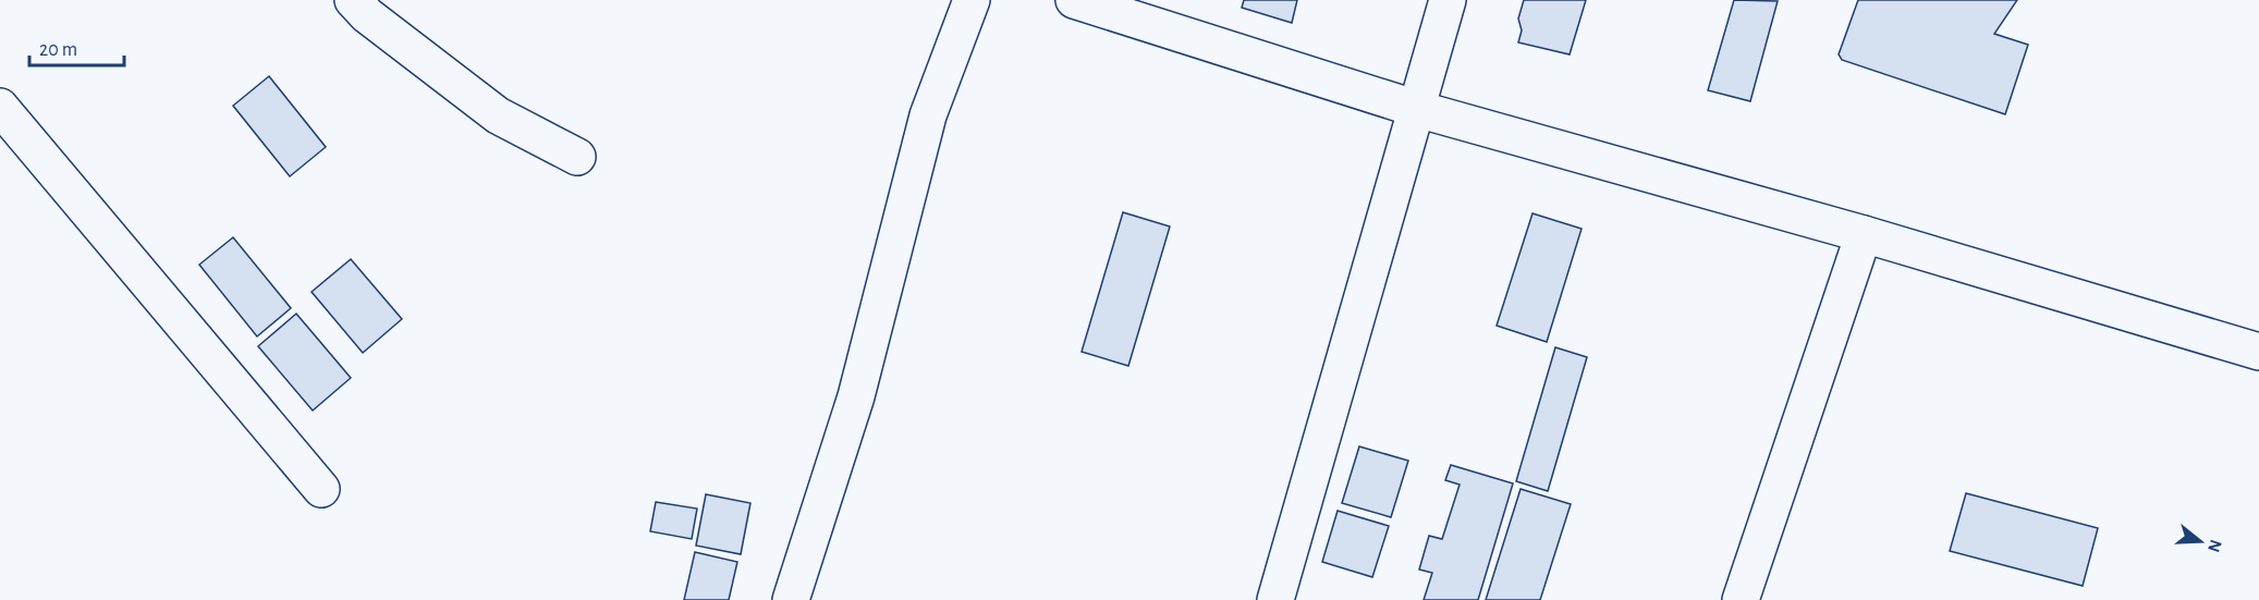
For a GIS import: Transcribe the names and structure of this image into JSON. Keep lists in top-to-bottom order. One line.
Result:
{"scale_bar":"20 m","north":"right"}
